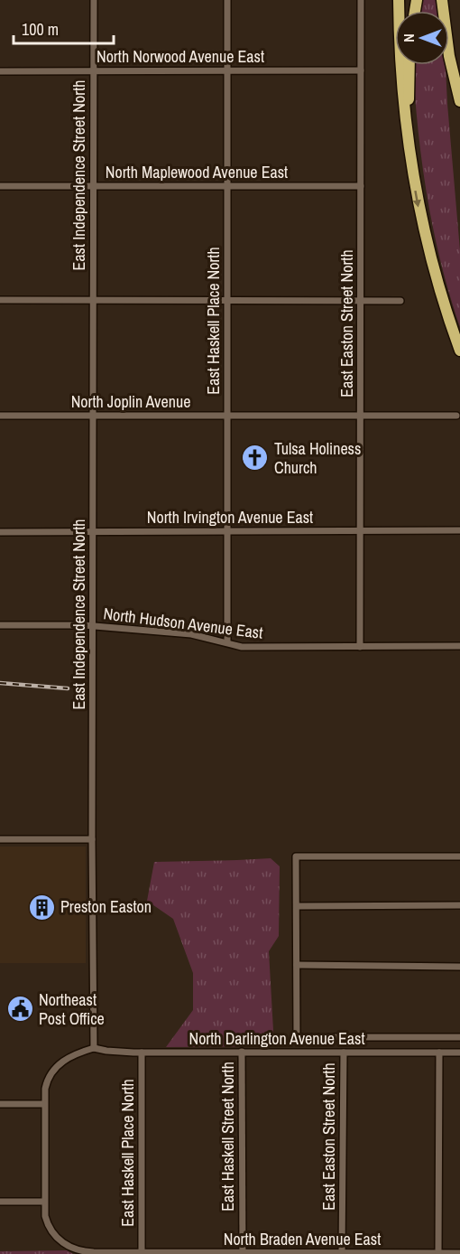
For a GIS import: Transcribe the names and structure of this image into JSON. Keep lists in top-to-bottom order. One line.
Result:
{"streets":{"street":["North Norwood Avenue East","North Maplewood Avenue East","East Independence Street North","East Haskell Place North","East Easton Street North","North Joplin Avenue","North Irvington Avenue East","North Hudson Avenue East","North Darlington Avenue East","East Haskell Street North","North Braden Avenue East"]},"crossings":[["North Norwood Avenue East","East Independence Street North"],["North Norwood Avenue East","East Haskell Place North"],["North Norwood Avenue East","East Easton Street North"],["North Maplewood Avenue East","East Independence Street North"],["North Maplewood Avenue East","East Haskell Place North"],["North Maplewood Avenue East","East Easton Street North"],["East Independence Street North","North Joplin Avenue"],["East Independence Street North","North Irvington Avenue East"],["East Independence Street North","North Hudson Avenue East"],["East Independence Street North","North Darlington Avenue East"],["East Haskell Place North","North Joplin Avenue"],["East Haskell Place North","North Irvington Avenue East"],["East Haskell Place North","North Hudson Avenue East"],["East Haskell Place North","North Darlington Avenue East"],["East Haskell Place North","North Braden Avenue East"],["East Easton Street North","North Joplin Avenue"],["East Easton Street North","North Irvington Avenue East"],["East Easton Street North","North Hudson Avenue East"],["East Easton Street North","North Darlington Avenue East"],["East Easton Street North","North Braden Avenue East"],["North Darlington Avenue East","East Haskell Street North"],["East Haskell Street North","North Braden Avenue East"]],"places":{"church":["Tulsa Holiness Church"],"building":["Preston Easton"],"public building":["Northeast Post Office"]},"scale_bar":"100 m","north":"left"}
